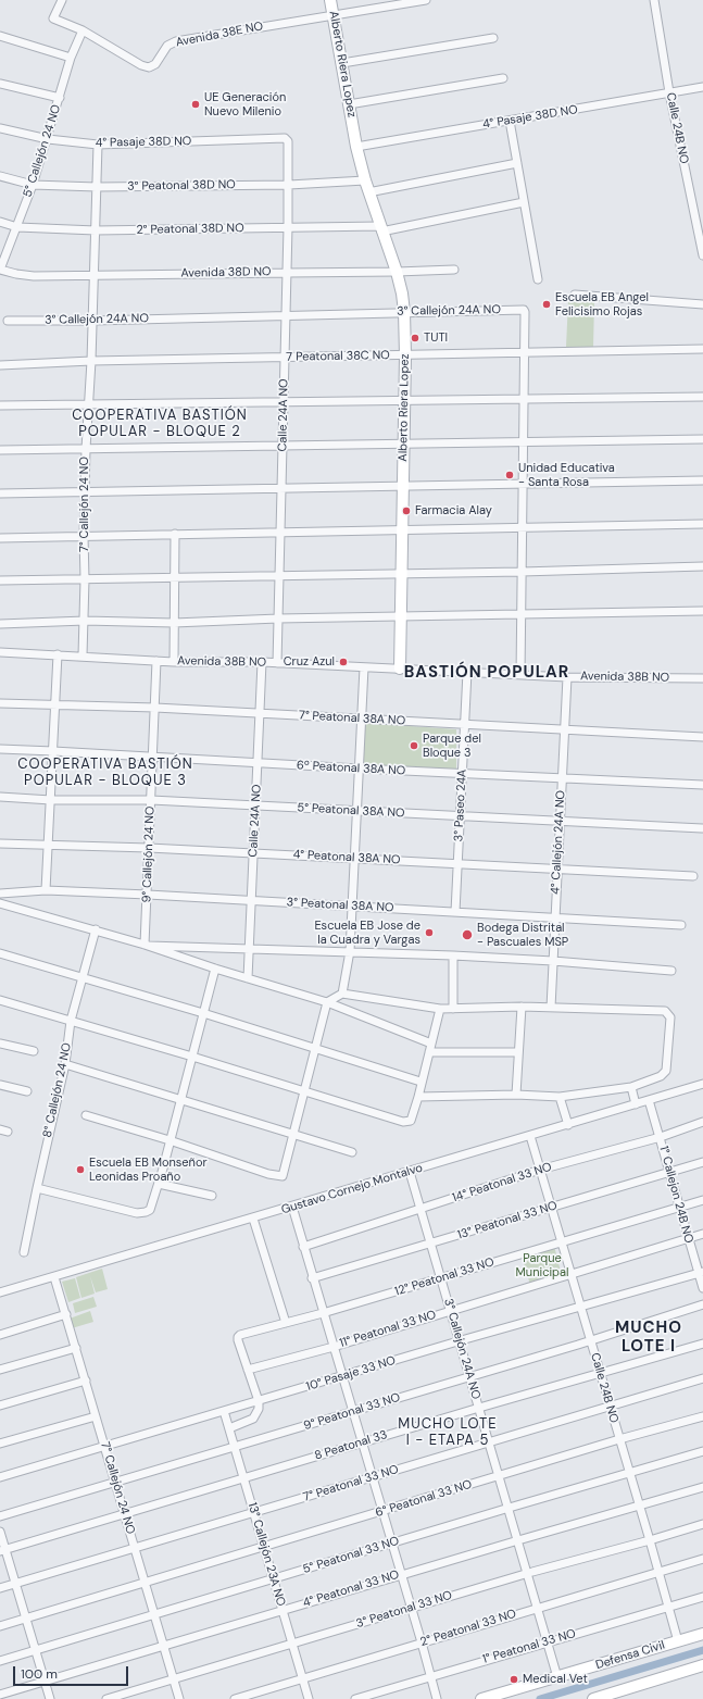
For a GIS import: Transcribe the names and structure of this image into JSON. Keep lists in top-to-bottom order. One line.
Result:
{"streets":{"main road":["Alberto Riera Lopez","Defensa Civil"],"street":["Avenida 38E NO","4° Pasaje 38D NO","Calle 24B NO","5° Callejón 24 NO","3° Peatonal 38D NO","2° Peatonal 38D NO","Avenida 38D NO","3° Callejón 24A NO","7 Peatonal 38C NO","Calle 24A NO","7° Callejón 24 NO","Avenida 38B NO","7° Peatonal 38A NO","6º Peatonal 38A NO","3° Paseo 24A","5° Peatonal 38A NO","4° Callejón 24A NO","9° Callejón 24 NO","4° Peatonal 38A NO","3° Peatonal 38A NO","8° Callejón 24 NO","14° Peatonal 33 NO","Gustavo Cornejo Montalvo","1° Callejon 24B NO","13° Peatonal 33 NO","12° Peatonal 33 NO","11° Peatonal 33 NO","10° Pasaje 33 NO","9° Peatonal 33 NO","8 Peatonal 33","7° Peatonal 33 NO","6° Peatonal 33 NO","13° Callejón 23A NO","5° Peatonal 33 NO","4° Peatonal 33 NO","3° Peatonal 33 NO","2° Peatonal 33 NO","1° Peatonal 33 NO"]},"crossings":[["Avenida 38E NO","Alberto Riera Lopez"],["Avenida 38E NO","5° Callejón 24 NO"],["Alberto Riera Lopez","4° Pasaje 38D NO"],["Alberto Riera Lopez","3° Peatonal 38D NO"],["Alberto Riera Lopez","2° Peatonal 38D NO"],["Alberto Riera Lopez","Avenida 38D NO"],["Alberto Riera Lopez","3° Callejón 24A NO"],["Alberto Riera Lopez","7 Peatonal 38C NO"],["Alberto Riera Lopez","Avenida 38B NO"],["4° Pasaje 38D NO","Calle 24B NO"],["4° Pasaje 38D NO","5° Callejón 24 NO"],["4° Pasaje 38D NO","Calle 24A NO"],["4° Pasaje 38D NO","7° Callejón 24 NO"],["Calle 24B NO","14° Peatonal 33 NO"],["Calle 24B NO","Gustavo Cornejo Montalvo"],["Calle 24B NO","13° Peatonal 33 NO"],["Calle 24B NO","12° Peatonal 33 NO"],["Calle 24B NO","11° Peatonal 33 NO"],["Calle 24B NO","10° Pasaje 33 NO"],["Calle 24B NO","9° Peatonal 33 NO"],["Calle 24B NO","8 Peatonal 33"],["Calle 24B NO","7° Peatonal 33 NO"],["Calle 24B NO","6° Peatonal 33 NO"],["Calle 24B NO","5° Peatonal 33 NO"],["Calle 24B NO","4° Peatonal 33 NO"],["Calle 24B NO","3° Peatonal 33 NO"],["Calle 24B NO","2° Peatonal 33 NO"],["Calle 24B NO","1° Peatonal 33 NO"],["Calle 24B NO","Defensa Civil"],["5° Callejón 24 NO","3° Peatonal 38D NO"],["5° Callejón 24 NO","2° Peatonal 38D NO"],["5° Callejón 24 NO","Avenida 38D NO"],["3° Peatonal 38D NO","Calle 24A NO"],["3° Peatonal 38D NO","7° Callejón 24 NO"],["2° Peatonal 38D NO","Calle 24A NO"],["2° Peatonal 38D NO","7° Callejón 24 NO"],["Avenida 38D NO","Calle 24A NO"],["Avenida 38D NO","7° Callejón 24 NO"],["3° Callejón 24A NO","7 Peatonal 38C NO"],["3° Callejón 24A NO","Calle 24A NO"],["3° Callejón 24A NO","7° Callejón 24 NO"],["3° Callejón 24A NO","Avenida 38B NO"],["3° Callejón 24A NO","14° Peatonal 33 NO"],["3° Callejón 24A NO","Gustavo Cornejo Montalvo"],["3° Callejón 24A NO","13° Peatonal 33 NO"],["3° Callejón 24A NO","12° Peatonal 33 NO"],["3° Callejón 24A NO","11° Peatonal 33 NO"],["3° Callejón 24A NO","10° Pasaje 33 NO"],["3° Callejón 24A NO","9° Peatonal 33 NO"],["3° Callejón 24A NO","8 Peatonal 33"],["3° Callejón 24A NO","7° Peatonal 33 NO"],["3° Callejón 24A NO","6° Peatonal 33 NO"],["3° Callejón 24A NO","5° Peatonal 33 NO"],["3° Callejón 24A NO","4° Peatonal 33 NO"],["3° Callejón 24A NO","3° Peatonal 33 NO"],["3° Callejón 24A NO","2° Peatonal 33 NO"],["3° Callejón 24A NO","1° Peatonal 33 NO"],["3° Callejón 24A NO","Defensa Civil"],["7 Peatonal 38C NO","Calle 24A NO"],["7 Peatonal 38C NO","7° Callejón 24 NO"],["Calle 24A NO","Avenida 38B NO"],["Calle 24A NO","7° Peatonal 38A NO"],["Calle 24A NO","6º Peatonal 38A NO"],["Calle 24A NO","5° Peatonal 38A NO"],["Calle 24A NO","4° Peatonal 38A NO"],["Calle 24A NO","3° Peatonal 38A NO"],["7° Callejón 24 NO","Avenida 38B NO"],["7° Callejón 24 NO","Gustavo Cornejo Montalvo"],["7° Callejón 24 NO","10° Pasaje 33 NO"],["7° Callejón 24 NO","9° Peatonal 33 NO"],["7° Callejón 24 NO","8 Peatonal 33"],["7° Callejón 24 NO","7° Peatonal 33 NO"],["7° Callejón 24 NO","6° Peatonal 33 NO"],["7° Callejón 24 NO","5° Peatonal 33 NO"],["7° Callejón 24 NO","4° Peatonal 33 NO"],["7° Callejón 24 NO","3° Peatonal 33 NO"],["Avenida 38B NO","3° Paseo 24A"],["Avenida 38B NO","4° Callejón 24A NO"],["Avenida 38B NO","9° Callejón 24 NO"],["7° Peatonal 38A NO","3° Paseo 24A"],["7° Peatonal 38A NO","4° Callejón 24A NO"],["7° Peatonal 38A NO","9° Callejón 24 NO"],["6º Peatonal 38A NO","3° Paseo 24A"],["6º Peatonal 38A NO","4° Callejón 24A NO"],["6º Peatonal 38A NO","9° Callejón 24 NO"],["3° Paseo 24A","5° Peatonal 38A NO"],["3° Paseo 24A","4° Peatonal 38A NO"],["3° Paseo 24A","3° Peatonal 38A NO"],["5° Peatonal 38A NO","4° Callejón 24A NO"],["5° Peatonal 38A NO","9° Callejón 24 NO"],["4° Callejón 24A NO","4° Peatonal 38A NO"],["4° Callejón 24A NO","3° Peatonal 38A NO"],["9° Callejón 24 NO","4° Peatonal 38A NO"],["9° Callejón 24 NO","3° Peatonal 38A NO"],["14° Peatonal 33 NO","1° Callejon 24B NO"],["Gustavo Cornejo Montalvo","1° Callejon 24B NO"],["1° Callejon 24B NO","13° Peatonal 33 NO"],["1° Callejon 24B NO","12° Peatonal 33 NO"],["1° Callejon 24B NO","11° Peatonal 33 NO"],["1° Callejon 24B NO","10° Pasaje 33 NO"],["12° Peatonal 33 NO","11° Peatonal 33 NO"],["10° Pasaje 33 NO","13° Callejón 23A NO"],["9° Peatonal 33 NO","13° Callejón 23A NO"],["8 Peatonal 33","13° Callejón 23A NO"],["7° Peatonal 33 NO","13° Callejón 23A NO"],["6° Peatonal 33 NO","13° Callejón 23A NO"],["13° Callejón 23A NO","5° Peatonal 33 NO"],["13° Callejón 23A NO","4° Peatonal 33 NO"],["13° Callejón 23A NO","3° Peatonal 33 NO"],["13° Callejón 23A NO","2° Peatonal 33 NO"]],"districts":["COOPERATIVA BASTIÓN POPULAR - BLOQUE 2","BASTIÓN POPULAR","COOPERATIVA BASTIÓN POPULAR - BLOQUE 3","MUCHO LOTE I","MUCHO LOTE I - ETAPA 5"],"parks":["Parque Municipal"],"places":["UE Generación Nuevo Milenio","Escuela EB Angel Felicisimo Rojas","TUTI","Unidad Educativa - Santa Rosa","Farmacia Alay","Cruz Azul","Parque del Bloque 3","Escuela EB Jose de la Cuadra y Vargas","Bodega Distrital - Pascuales MSP","Escuela EB Monseñor Leonidas Proaño","Medical Vet"],"scale_bar":"100 m"}
